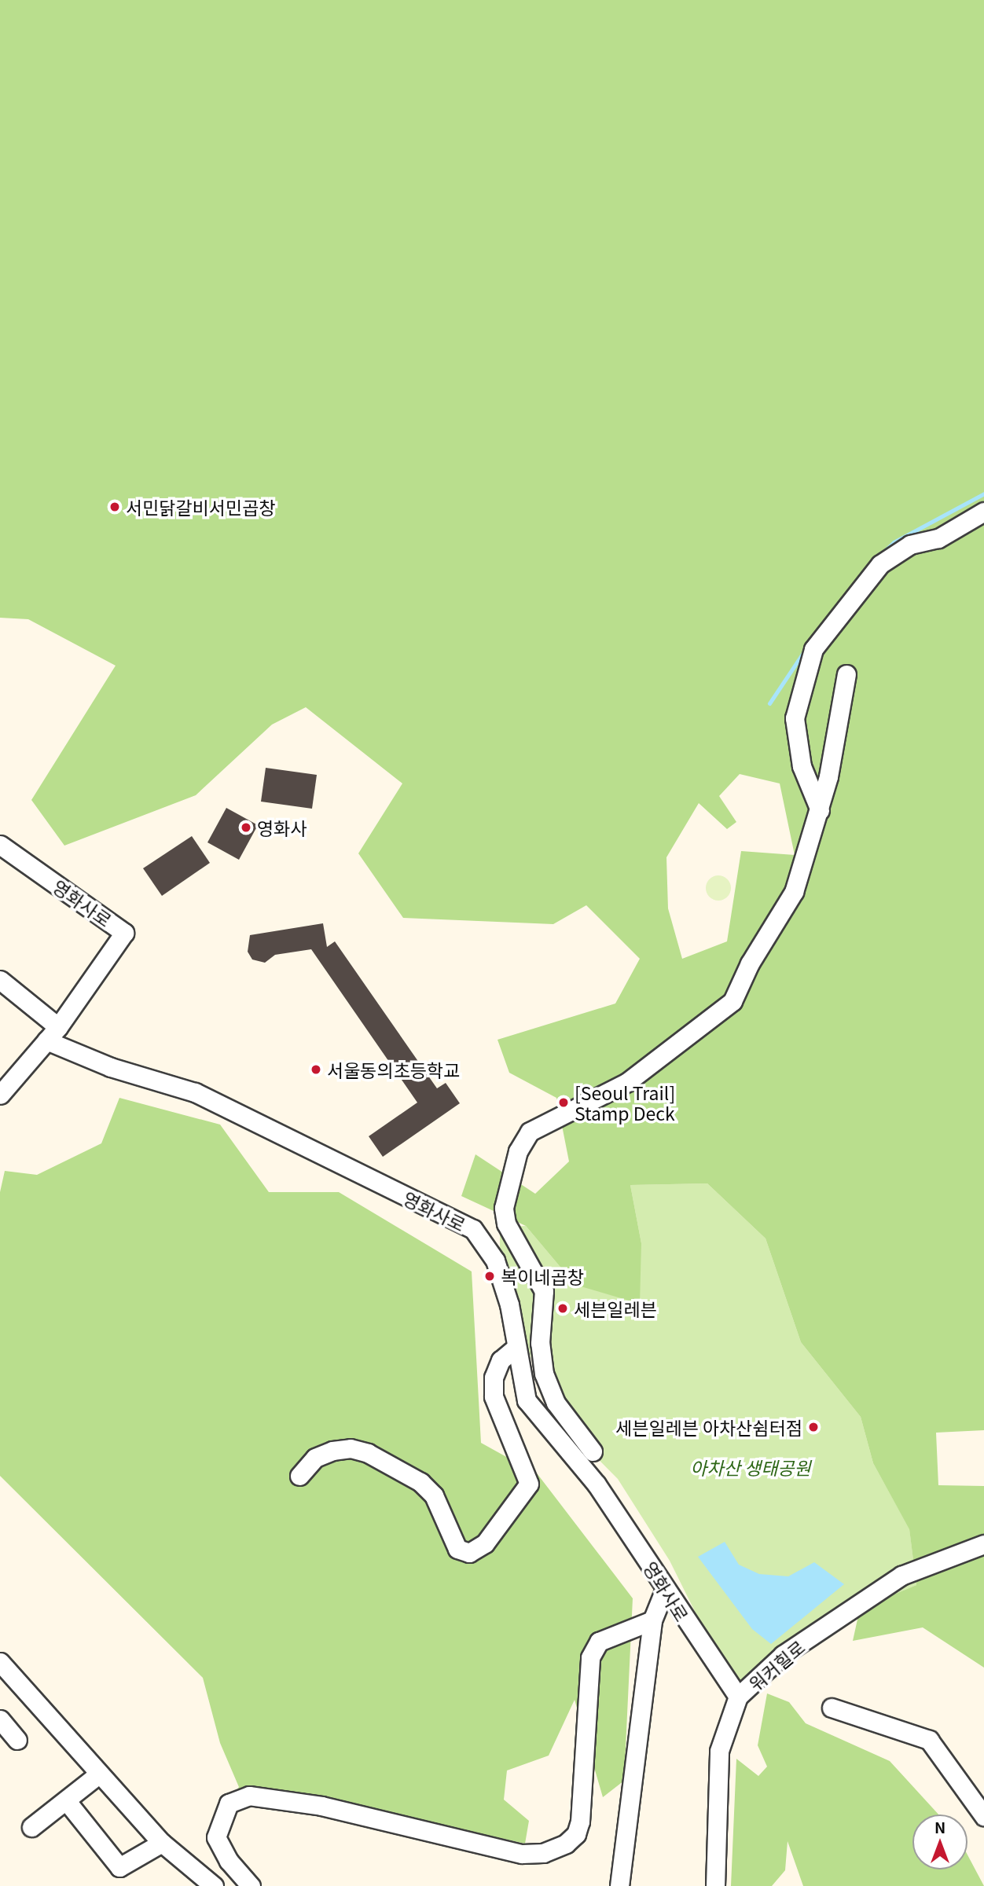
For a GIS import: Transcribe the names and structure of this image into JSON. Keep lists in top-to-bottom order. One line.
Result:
{"streets":{"street":["영화사로","워커힐로"]},"crossings":[["영화사로","워커힐로"]],"parks":["아차산 생태공원"],"places":["서민닭갈비서민곱창","영화사","서울동의초등학교","[Seoul Trail] Stamp Deck","복이네곱창","세븐일레븐","세븐일레븐 아차산쉼터점"],"north":"top"}
